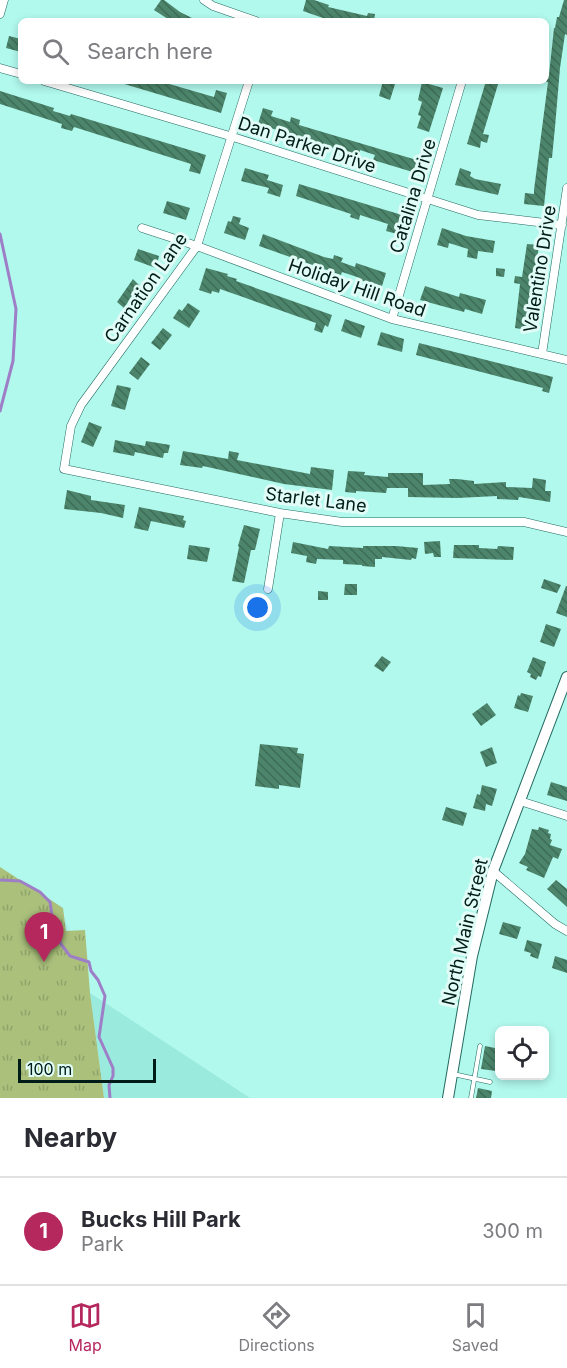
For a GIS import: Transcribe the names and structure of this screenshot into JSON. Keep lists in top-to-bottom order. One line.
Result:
{"streets":{"main road":["North Main Street"],"street":["Dan Parker Drive","Catalina Drive","Valentino Drive","Carnation Lane","Holiday Hill Road","Starlet Lane"]},"crossings":[["Dan Parker Drive","Catalina Drive"],["Dan Parker Drive","Valentino Drive"],["Dan Parker Drive","Carnation Lane"],["Catalina Drive","Holiday Hill Road"],["Valentino Drive","Holiday Hill Road"],["Carnation Lane","Holiday Hill Road"],["Carnation Lane","Starlet Lane"]],"scale_bar":"100 m","page":{"search":"Search here","pins":"1","scale":"100 m","heading":"Nearby","list":[{"mark":"1","name":"Bucks Hill Park","note":"Park","value":"300 m"}],"nav":["Map","Directions","Saved"]}}
